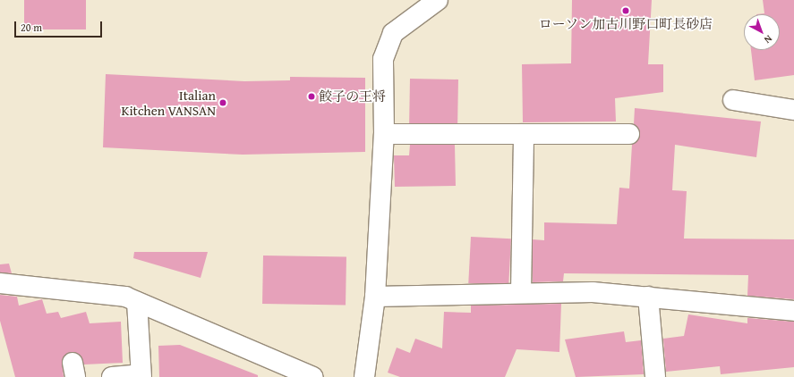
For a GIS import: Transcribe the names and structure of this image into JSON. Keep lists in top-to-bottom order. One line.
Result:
{"places":["ローソン加古川野口町長砂店","餃子の王将","Italian Kitchen VANSAN"],"scale_bar":"20 m","north":"bottom right"}
